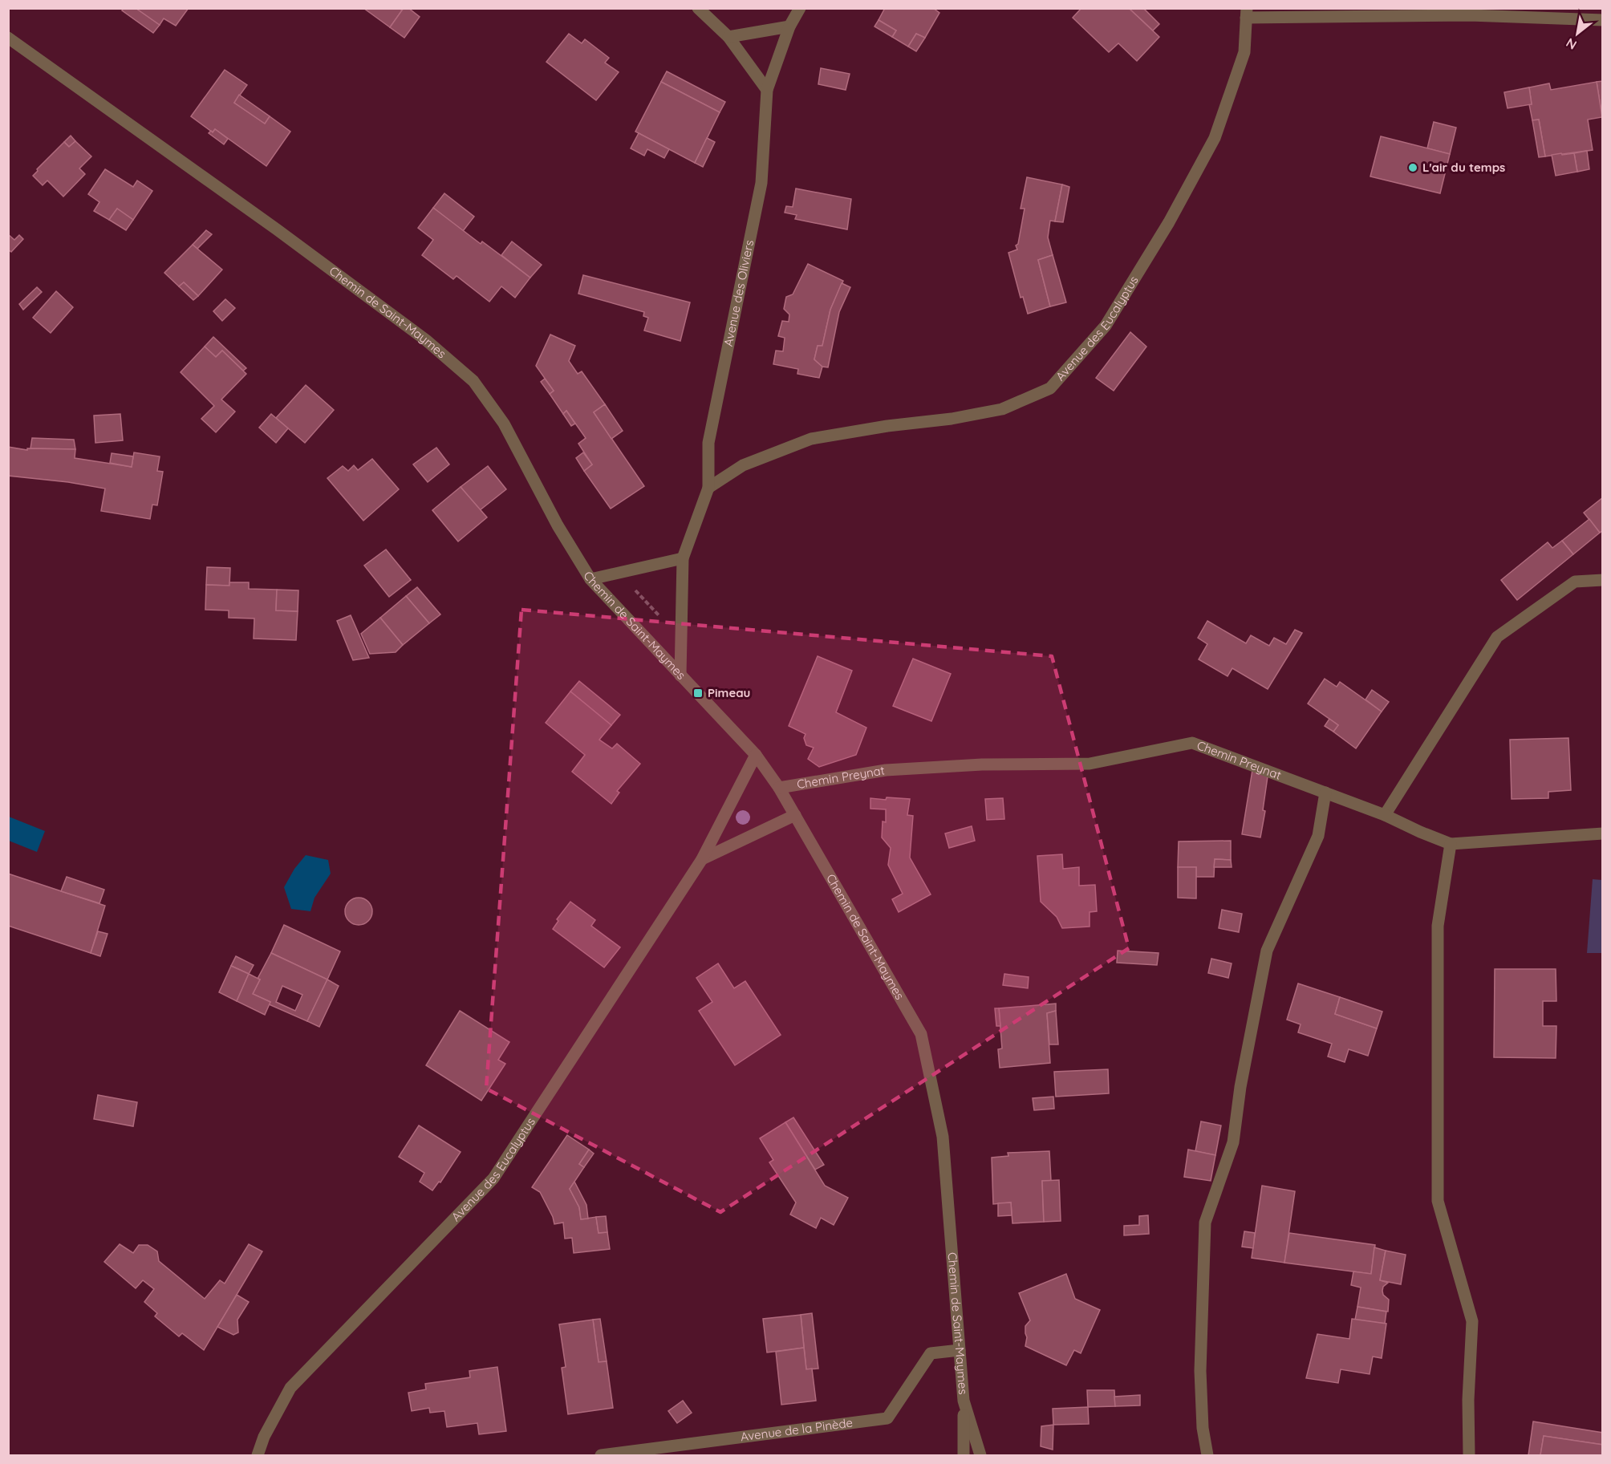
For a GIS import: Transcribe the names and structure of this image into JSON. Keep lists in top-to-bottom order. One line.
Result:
{"streets":{"street":["Avenue des Oliviers","Chemin de Saint-Maymes","Avenue des Eucalyptus","Chemin Preynat","Avenue de la Pinède"]},"crossings":[["Avenue des Oliviers","Chemin de Saint-Maymes"],["Avenue des Oliviers","Avenue des Eucalyptus"],["Chemin de Saint-Maymes","Avenue des Eucalyptus"],["Chemin de Saint-Maymes","Chemin Preynat"],["Chemin de Saint-Maymes","Avenue de la Pinède"]],"places":{"other":["L'air du temps"],"transit":["Pimeau"]},"north":"bottom left"}
